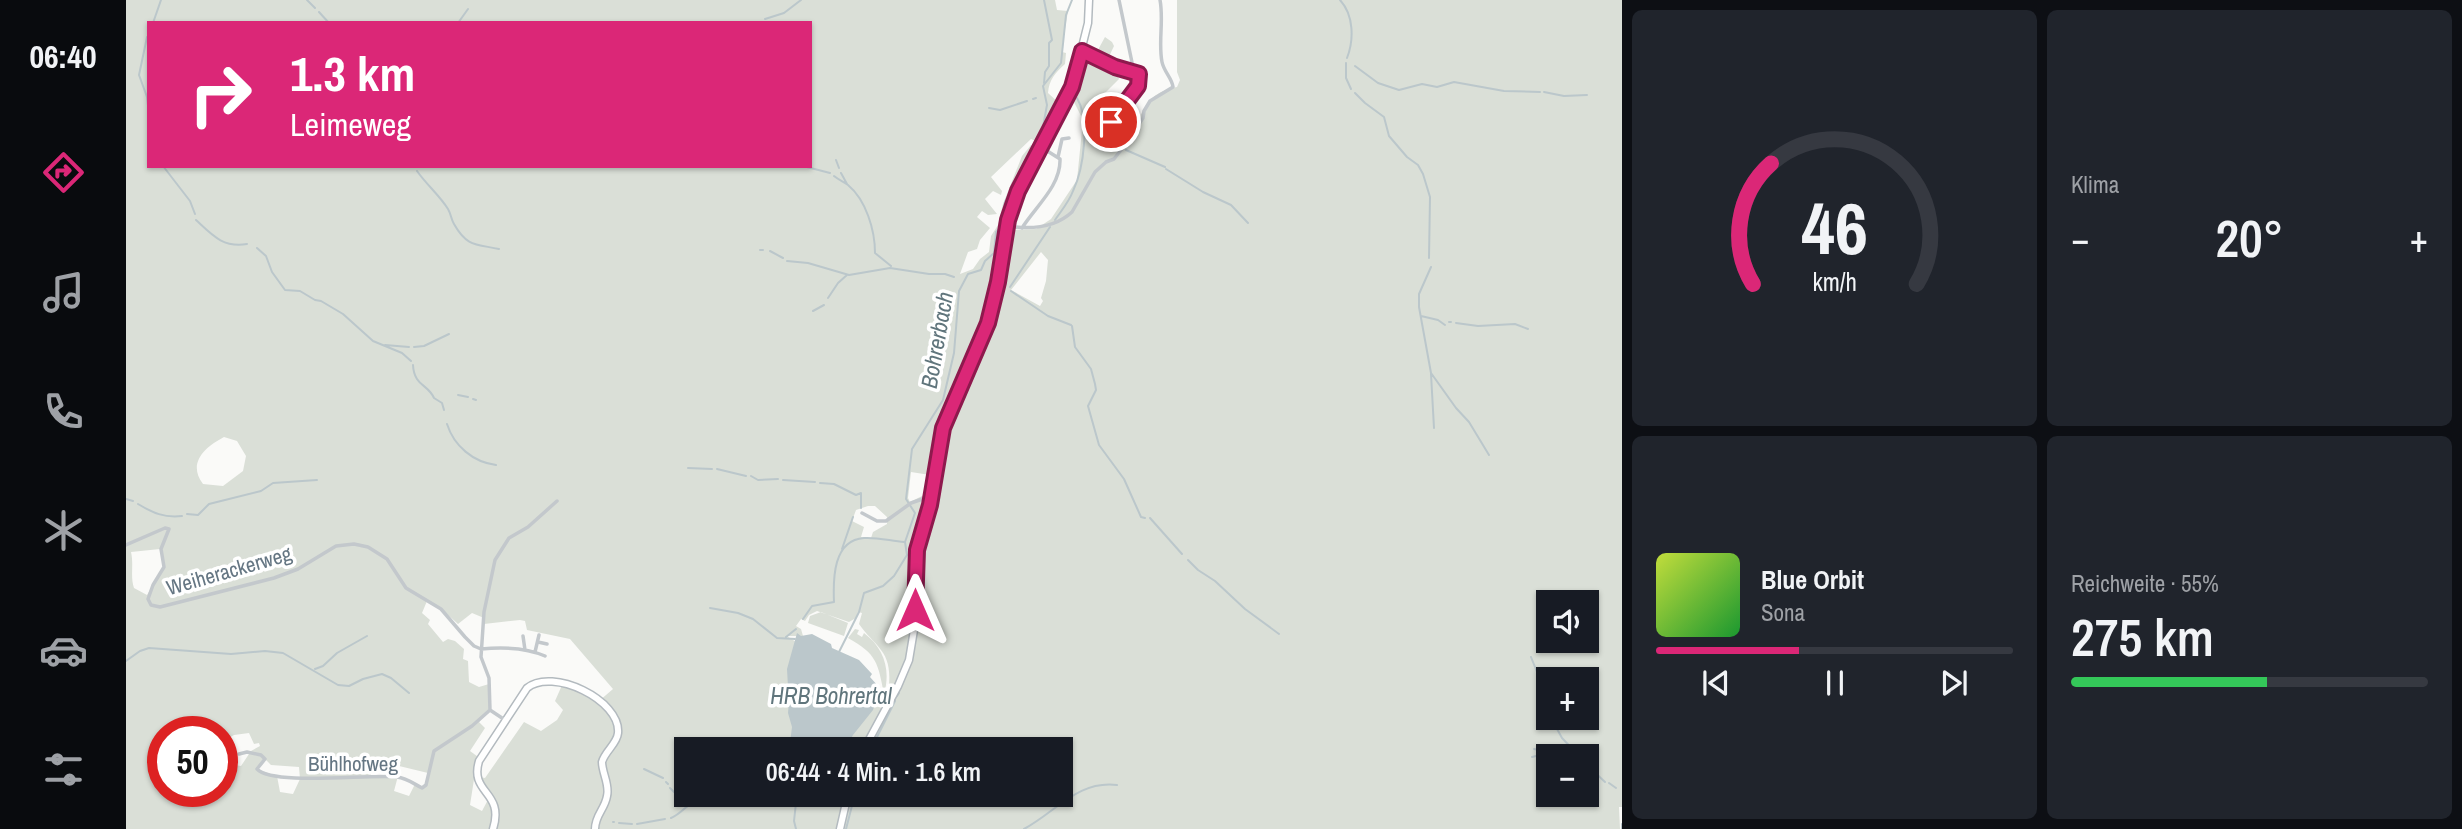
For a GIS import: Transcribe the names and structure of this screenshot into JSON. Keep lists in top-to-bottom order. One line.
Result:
{"streets":{"street":["Weiherackerweg","Bühlhofweg"]},"water":["Bohrerbach","HRB Bohrertal"],"page":{"tabs":"06:40","tile":["Klima",["Reichweite · 55%","275 km"]],"turn":["1.3 km","Leimeweg"],"heat":["−","20°","+"],"song":["Blue Orbit","Sona"],"map_buttons":["+","−"],"limit":"50","trip":"06:44 · 4 Min. · 1.6 km","gauge":["46","km/h"]}}
